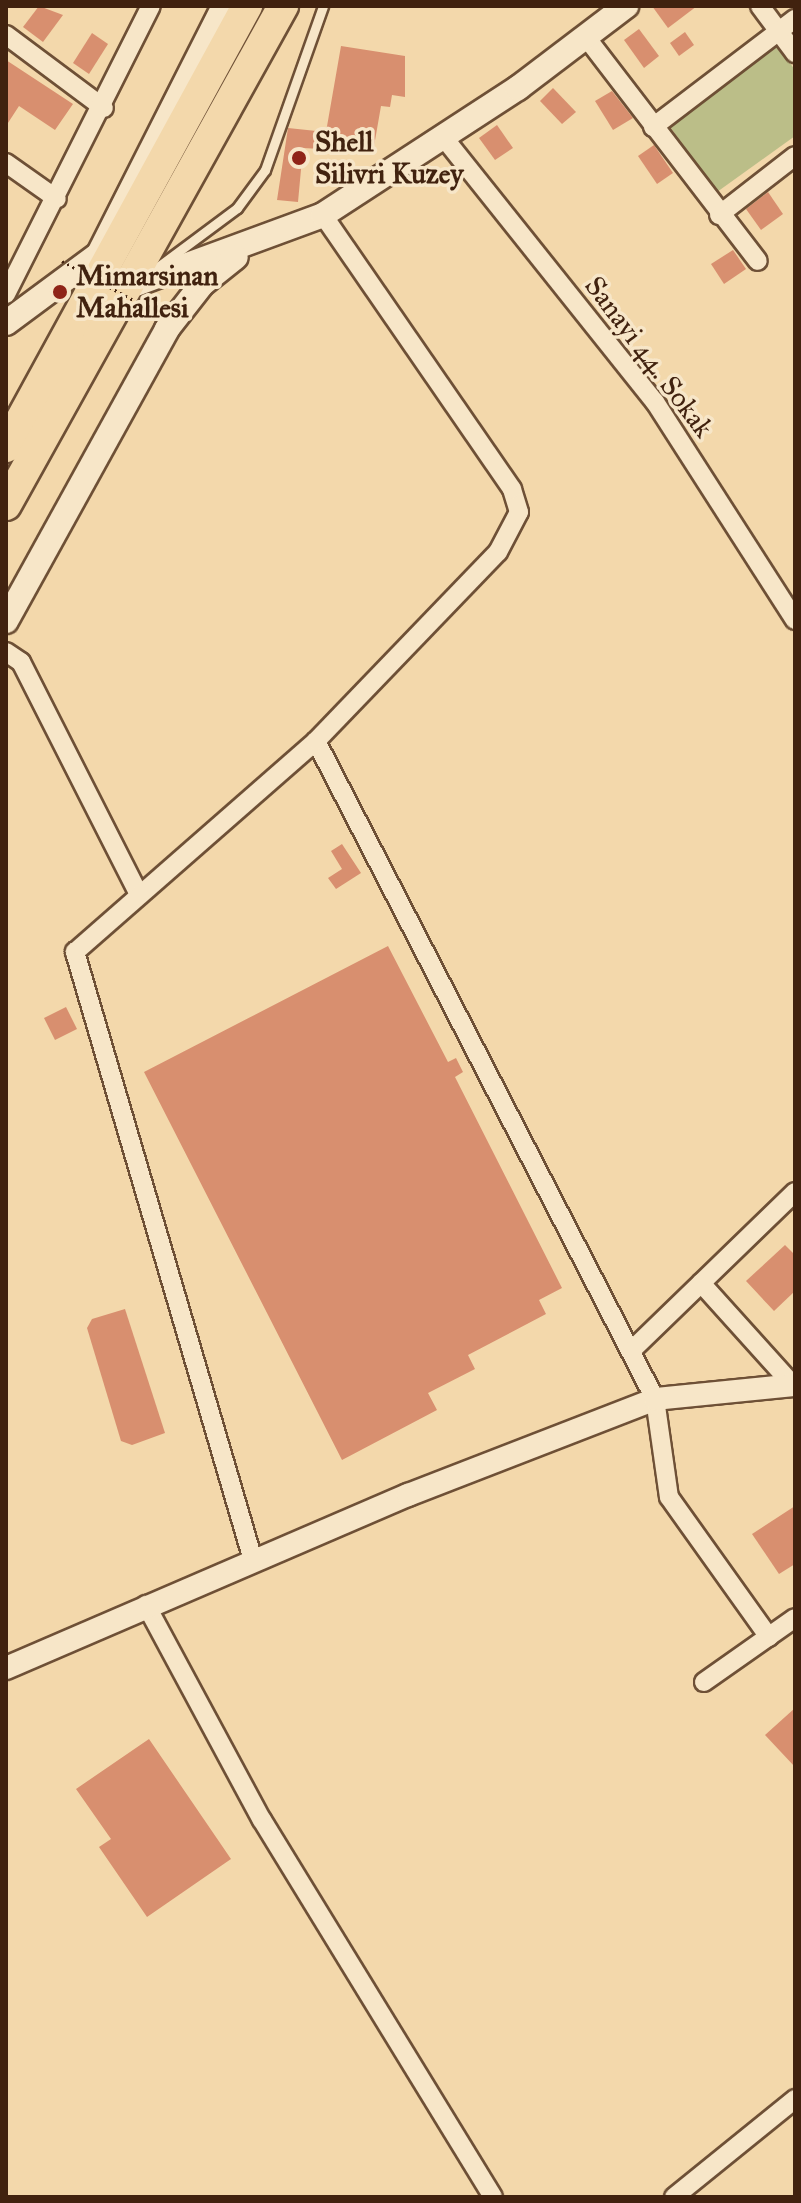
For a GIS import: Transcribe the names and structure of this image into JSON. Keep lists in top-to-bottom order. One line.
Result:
{"streets":{"street":["Sanayi 44. Sokak"]},"places":["Shell Silivri Kuzey","Mimarsinan Mahallesi"]}
